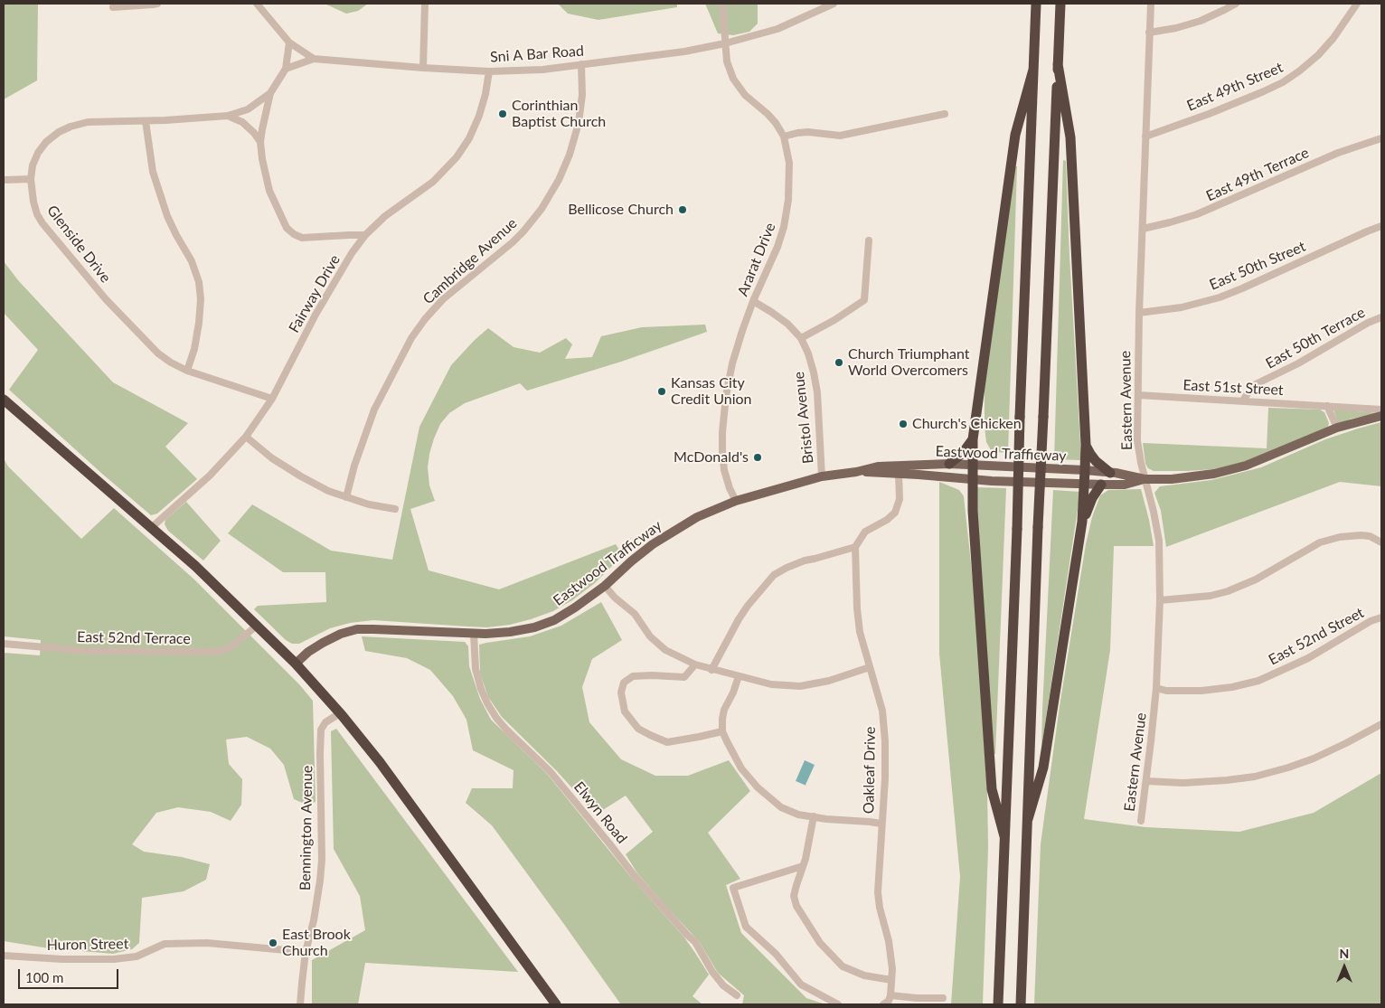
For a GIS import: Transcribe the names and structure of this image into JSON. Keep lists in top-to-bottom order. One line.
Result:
{"streets":{"main road":["Eastwood Trafficway"],"street":["Sni A Bar Road","East 49th Street","East 49th Terrace","Glenside Drive","Ararat Drive","Cambridge Avenue","East 50th Street","Fairway Drive","East 50th Terrace","East 51st Street","Eastern Avenue","Bristol Avenue","East 52nd Street","East 52nd Terrace","Oakleaf Drive","Elwyn Road","Bennington Avenue","Huron Street"]},"crossings":[["Sni A Bar Road","Ararat Drive"],["Sni A Bar Road","Cambridge Avenue"],["Sni A Bar Road","Fairway Drive"],["East 49th Street","Eastern Avenue"],["East 49th Terrace","Eastern Avenue"],["Glenside Drive","Fairway Drive"],["Ararat Drive","Bristol Avenue"],["Ararat Drive","Eastwood Trafficway"],["East 50th Street","Eastern Avenue"],["East 50th Terrace","East 51st Street"],["East 51st Street","Eastern Avenue"],["Eastern Avenue","Eastwood Trafficway"],["Eastern Avenue","East 52nd Street"],["Bristol Avenue","Eastwood Trafficway"],["Eastwood Trafficway","Elwyn Road"],["Bennington Avenue","Huron Street"]],"places":["Corinthian Baptist Church","Bellicose Church","Church Triumphant World Overcomers","Kansas City Credit Union","Church's Chicken","McDonald's","East Brook Church"],"scale_bar":"100 m","north":"top"}
